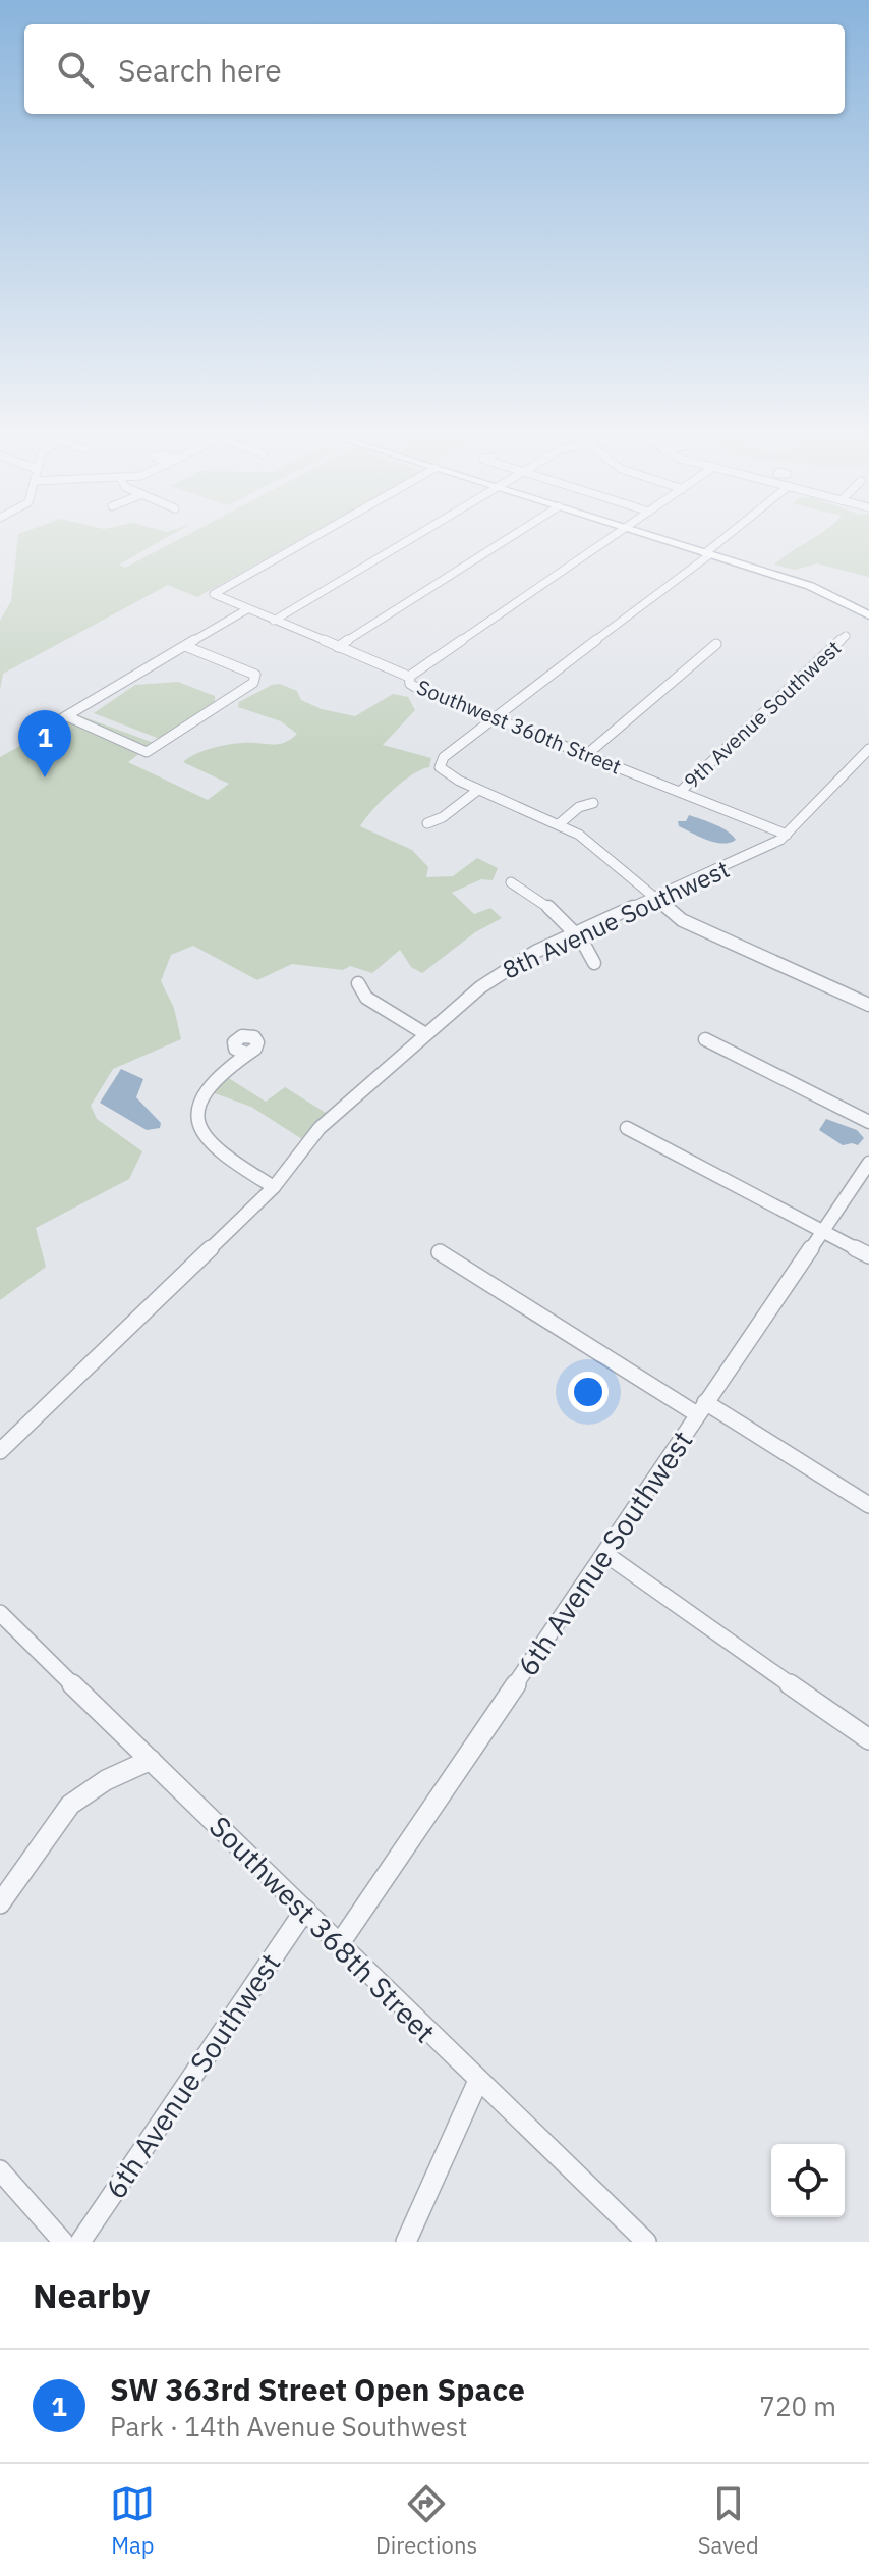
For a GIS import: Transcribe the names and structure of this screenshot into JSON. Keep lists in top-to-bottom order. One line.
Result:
{"streets":{"street":["9th Avenue Southwest","Southwest 360th Street","8th Avenue Southwest","6th Avenue Southwest","Southwest 368th Street"]},"crossings":[["9th Avenue Southwest","Southwest 360th Street"],["Southwest 360th Street","8th Avenue Southwest"],["6th Avenue Southwest","Southwest 368th Street"]],"page":{"search":"Search here","pins":"1","heading":"Nearby","list":[{"mark":"1","name":"SW 363rd Street Open Space","note":"Park · 14th Avenue Southwest","value":"720 m"}],"nav":["Map","Directions","Saved"]}}
